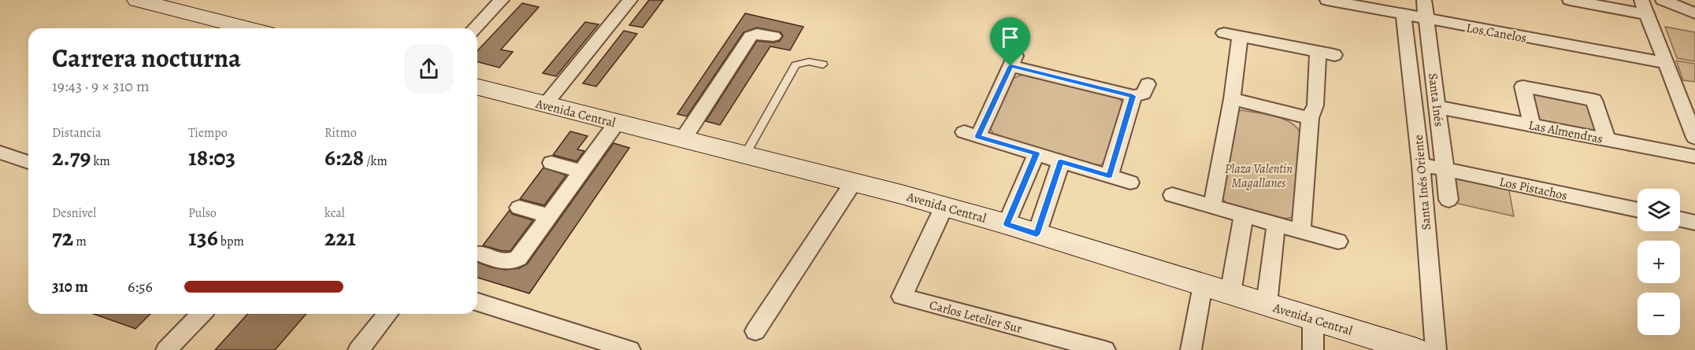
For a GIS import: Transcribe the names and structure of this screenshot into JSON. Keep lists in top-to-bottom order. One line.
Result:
{"streets":{"street":["Los Canelos","Santa Inés","Avenida Central","Las Almendras","Santa Inés Oriente","Los Pistachos","Carlos Letelier Sur"]},"crossings":[["Los Canelos","Santa Inés"],["Los Canelos","Santa Inés Oriente"],["Santa Inés","Las Almendras"],["Santa Inés","Los Pistachos"],["Avenida Central","Carlos Letelier Sur"],["Santa Inés Oriente","Los Pistachos"]],"parks":["Plaza Valentín Magallanes"],"page":{"heading":["Carrera nocturna","19:43 · 9 × 310 m"],"stats":[["Distancia","2.79 km"],["Tiempo","18:03"],["Ritmo","6:28 /km"],["Desnivel","72 m"],["Pulso","136 bpm"],["kcal","221"]],"map_buttons":["+","−"],"list":[{"name":"310 m","note":"6:56"}]}}
